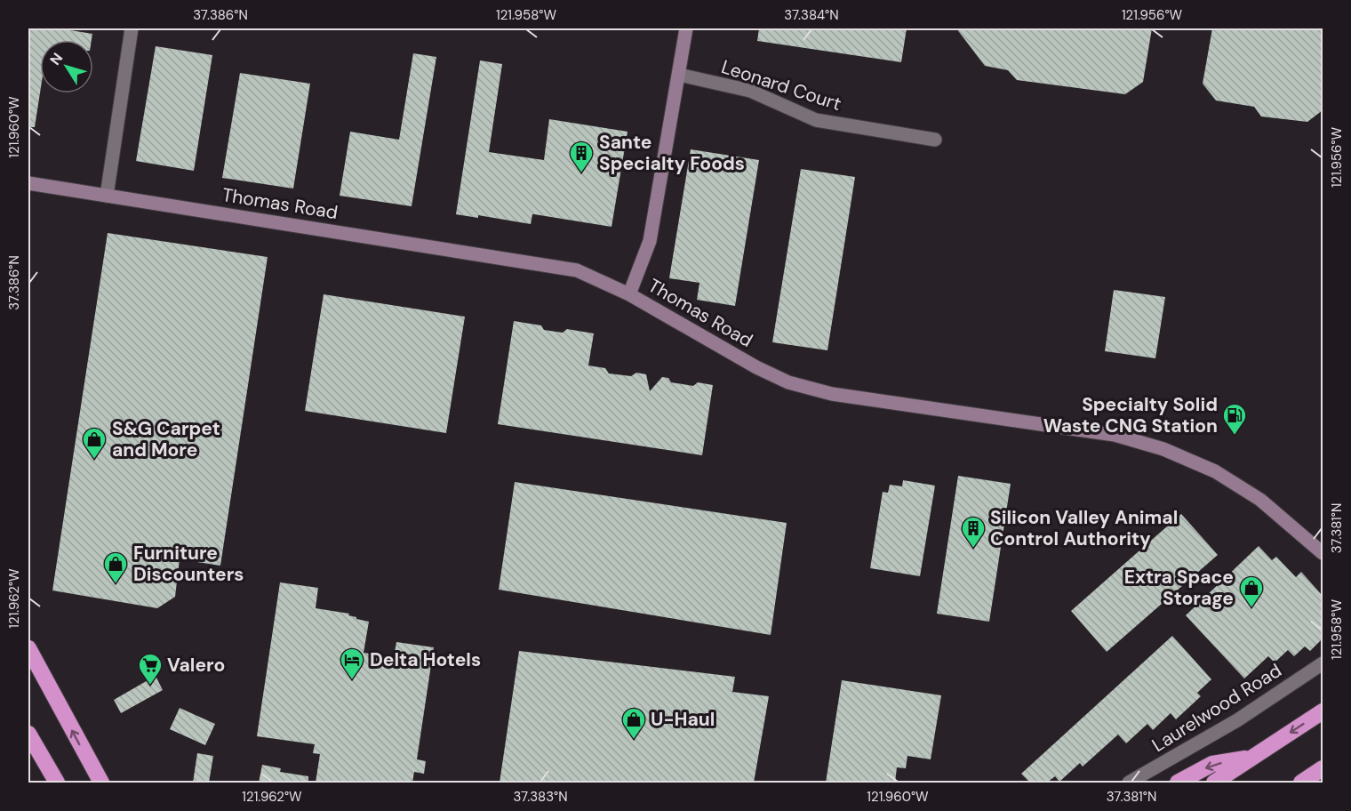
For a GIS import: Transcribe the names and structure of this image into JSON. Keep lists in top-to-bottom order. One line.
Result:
{"streets":{"street":["Leonard Court","Thomas Road","Laurelwood Road"]},"places":{"building":["Sante Specialty Foods","Silicon Valley Animal Control Authority"],"fuel station":["Specialty Solid Waste CNG Station"],"shop":["S&G Carpet and More","Furniture Discounters","Extra Space Storage","U-Haul"],"hotel":["Delta Hotels"],"supermarket":["Valero"]},"north":"top left","coordinates":["37.386°N","121.958°W","37.384°N","121.956°W","121.960°W","37.381°N","121.962°W","37.383°N"]}
